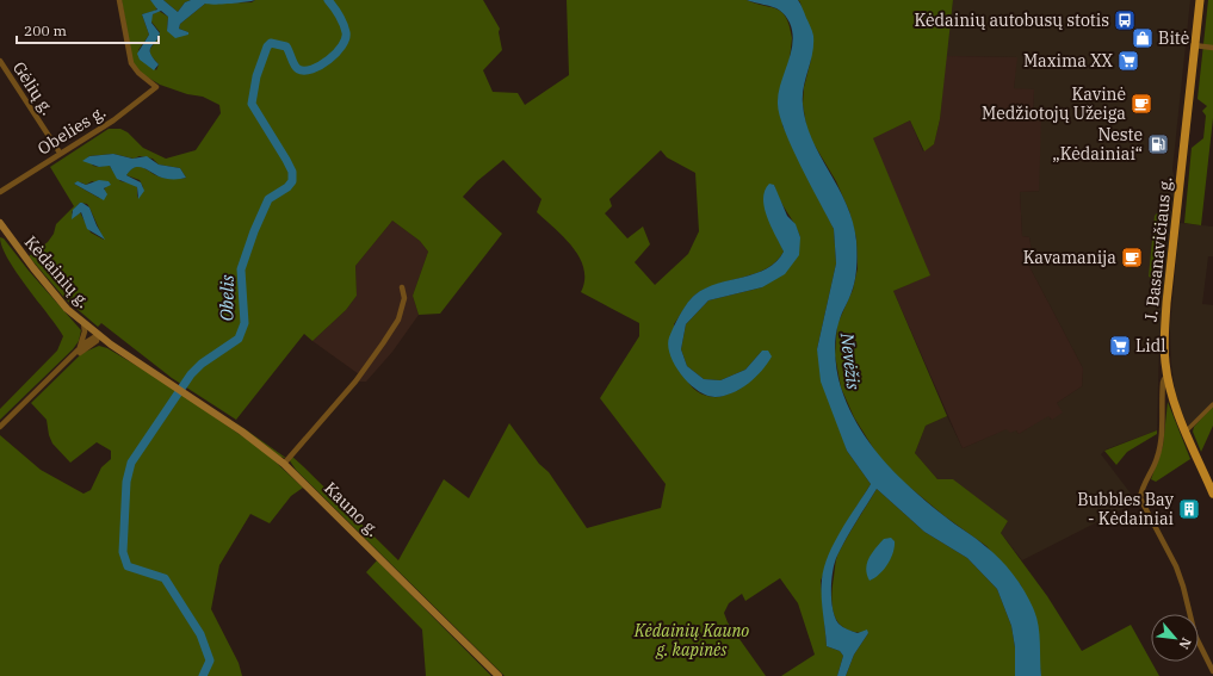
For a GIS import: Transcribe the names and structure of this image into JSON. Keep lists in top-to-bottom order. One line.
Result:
{"streets":{"main road":["J. Basanavičiaus g.","Kėdainių g.","Kauno g."],"street":["Gėlių g.","Obelies g."]},"crossings":[["Gėlių g.","Obelies g."],["Kėdainių g.","Kauno g."]],"water":["Obelis","Nevėžis"],"parks":["Kėdainių Kauno g. kapinės"],"places":{"bus stop":["Kėdainių autobusų stotis"],"shop":["Bitė"],"supermarket":["Maxima XX","Lidl"],"cafe":["Kavinė Medžiotojų Užeiga","Kavamanija"],"fuel station":["Neste „Kėdainiai“"],"building":["Bubbles Bay - Kėdainiai"]},"scale_bar":"200 m","north":"bottom right"}
